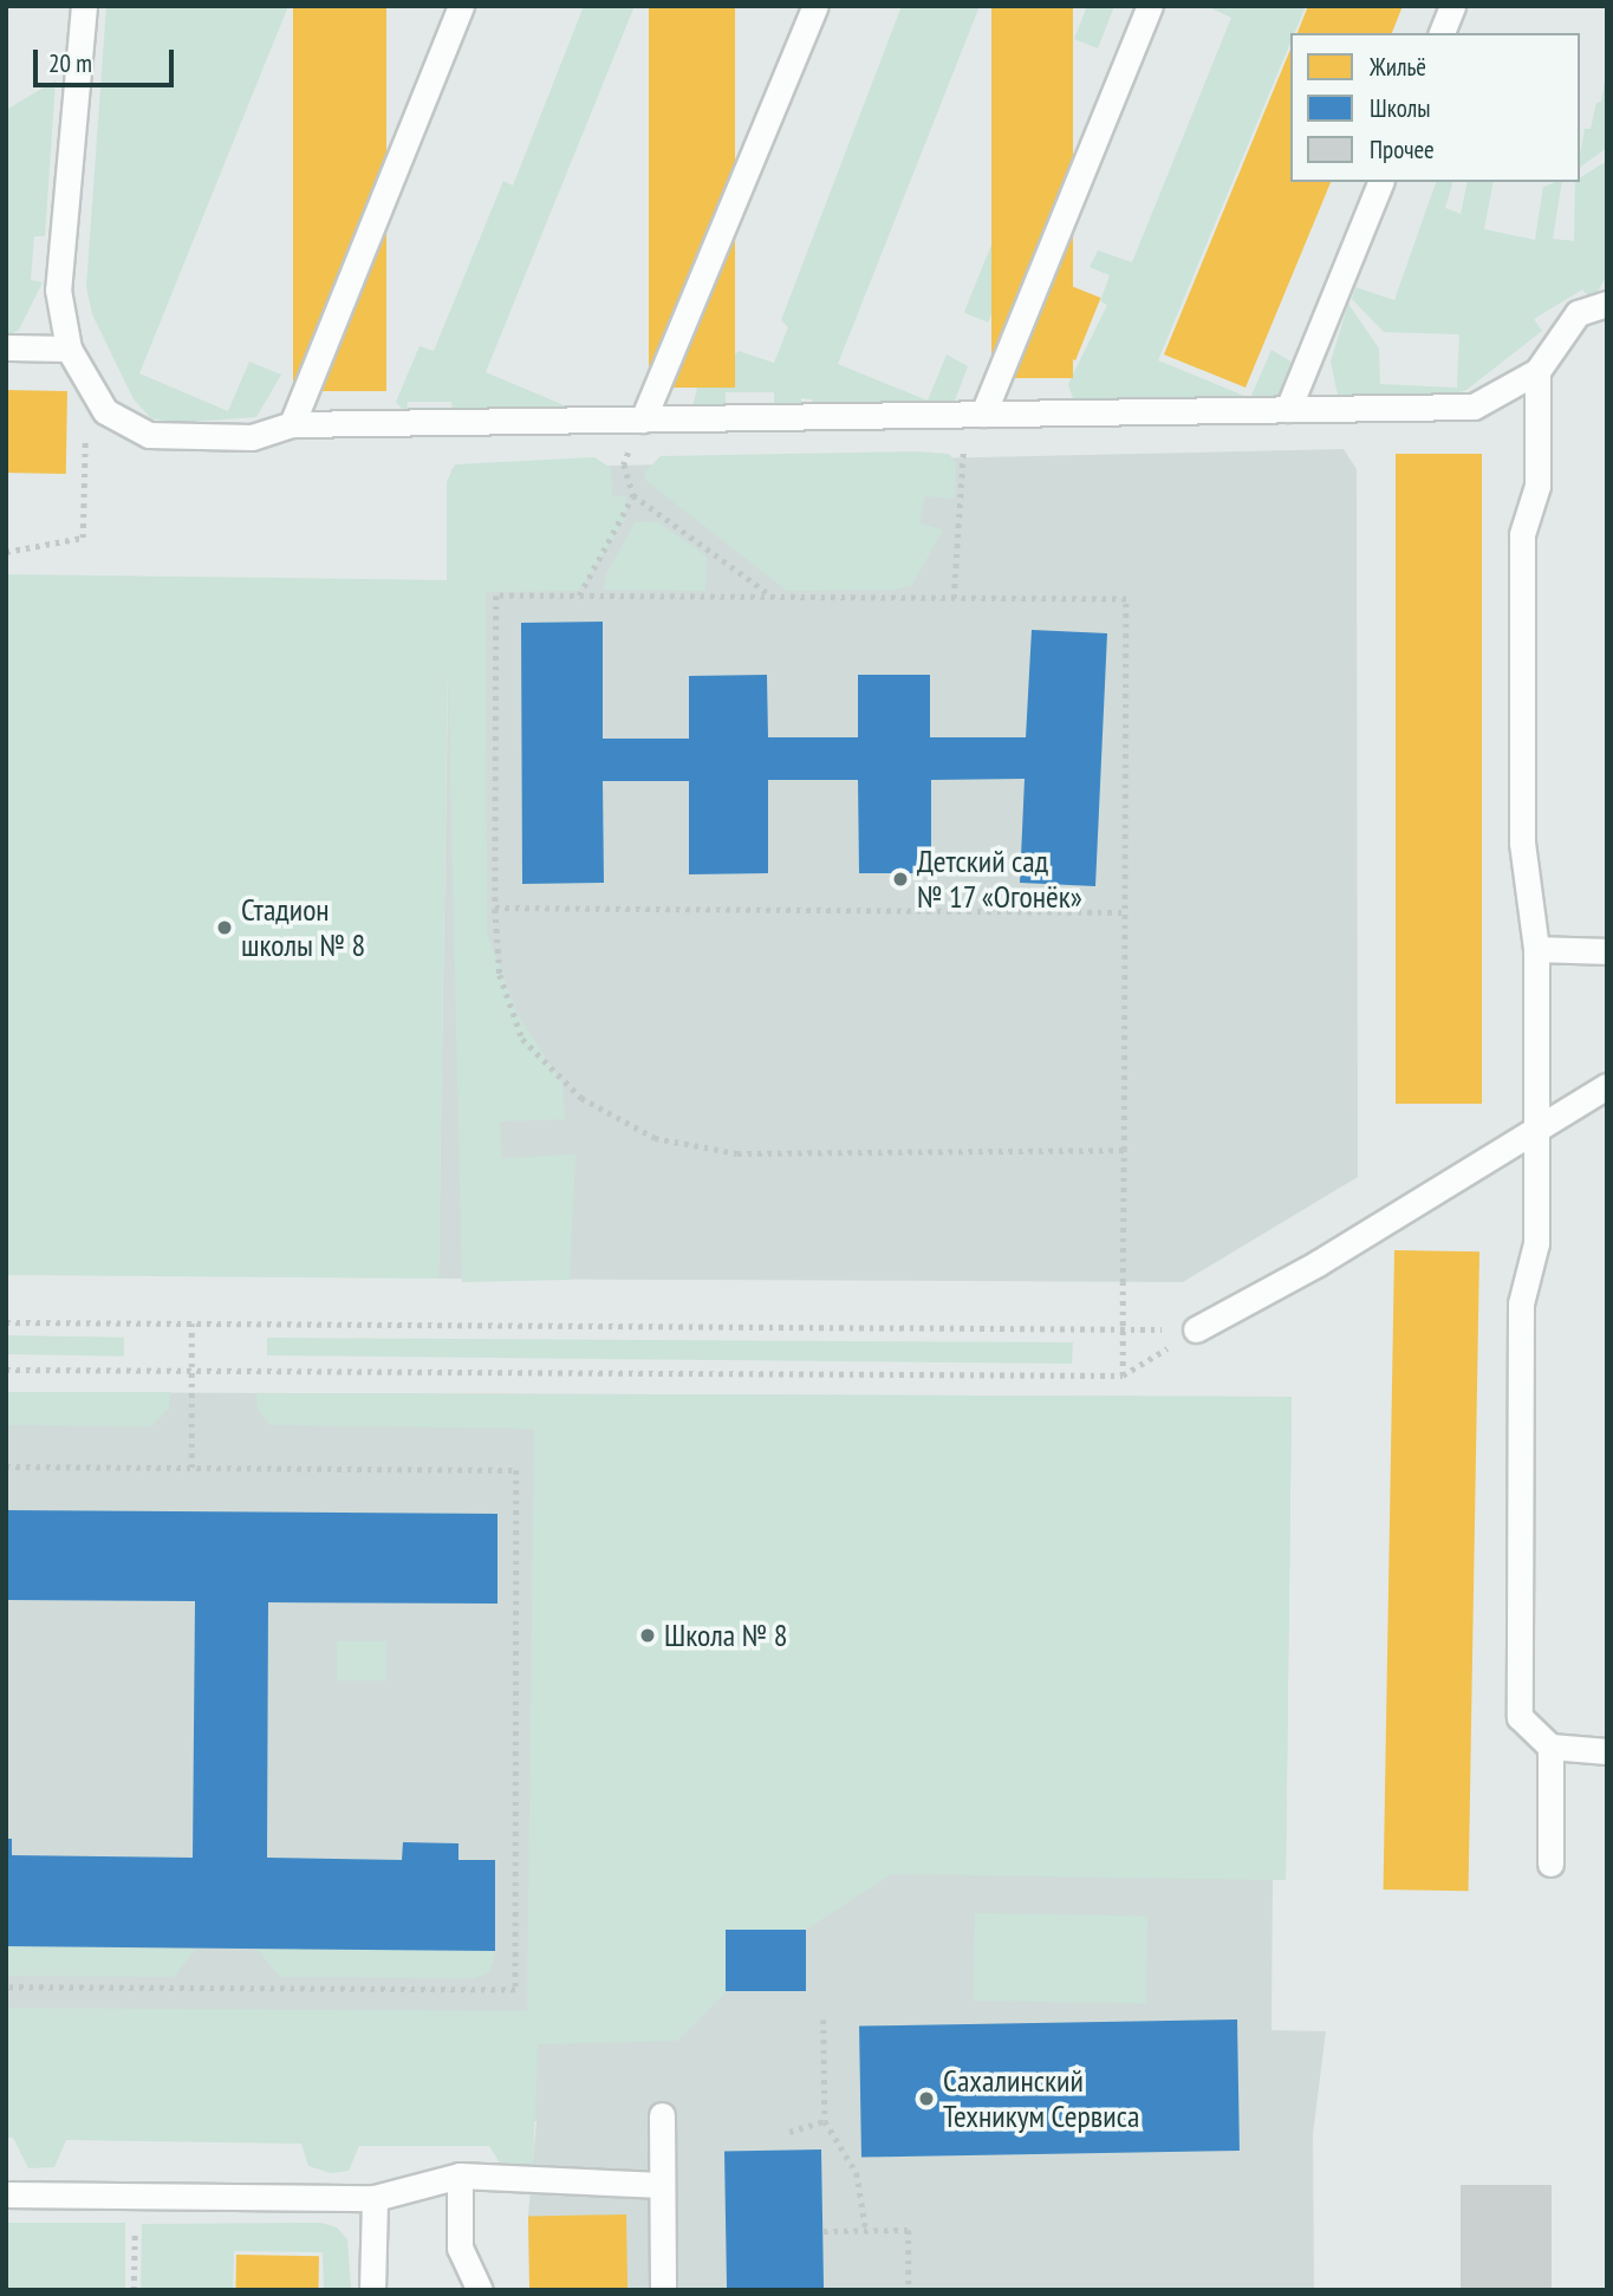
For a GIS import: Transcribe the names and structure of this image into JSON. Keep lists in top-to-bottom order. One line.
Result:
{"places":["Детский сад № 17 «Огонёк»","Стадион школы № 8","Школа № 8","Сахалинский Техникум Сервиса"],"legend":["Жильё","Школы","Прочее"],"scale_bar":"20 m"}
